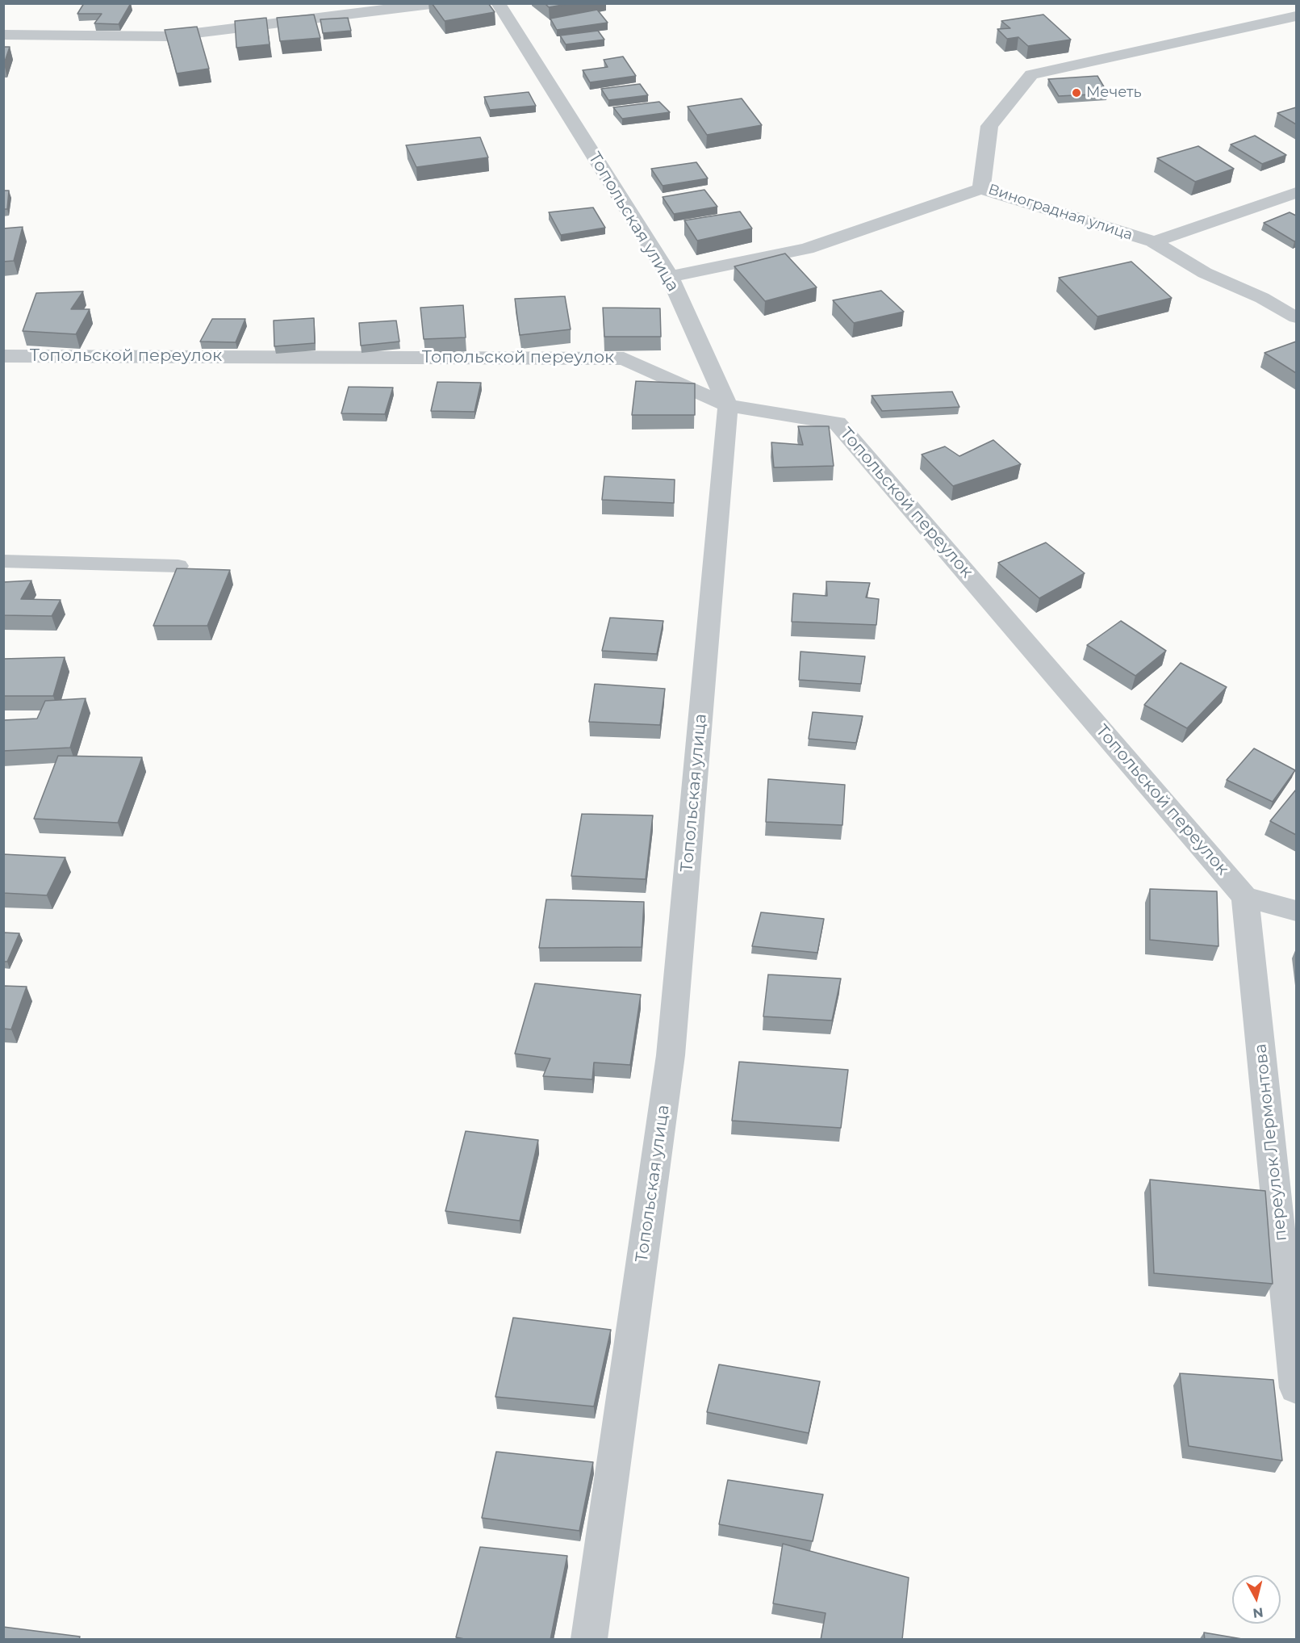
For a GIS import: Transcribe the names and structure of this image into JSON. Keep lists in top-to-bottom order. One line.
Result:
{"streets":{"street":["Виноградная улица","Топольская улица","Топольской переулок","переулок Лермонтова"]},"crossings":[["Топольская улица","Топольской переулок"],["Топольской переулок","переулок Лермонтова"]],"places":["Мечеть"],"north":"bottom"}
